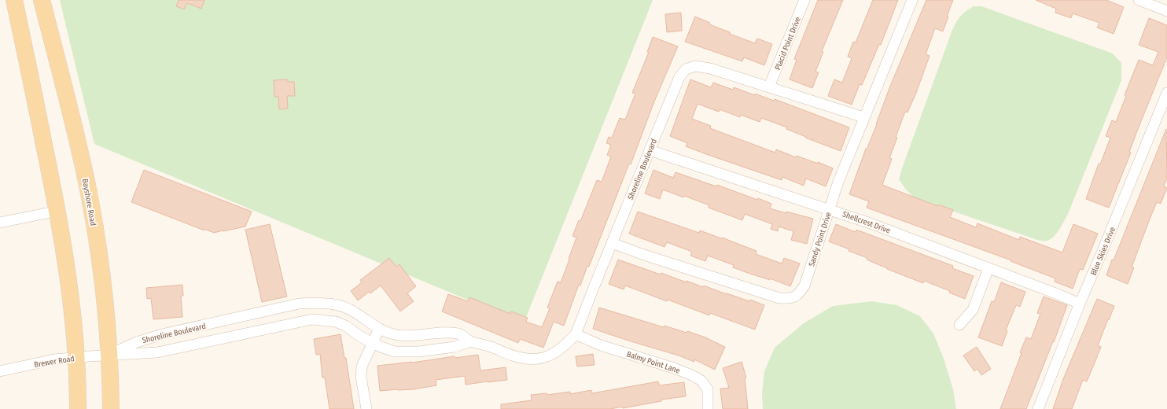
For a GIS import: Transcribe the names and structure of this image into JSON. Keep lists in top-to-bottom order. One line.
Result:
{"streets":{"main road":["Bayshore Road"],"street":["Placid Point Drive","Shoreline Boulevard","Shellcrest Drive","Sandy Point Drive","Blue Skies Drive","Brewer Road","Balmy Point Lane"]},"crossings":[["Placid Point Drive","Shoreline Boulevard"],["Shoreline Boulevard","Bayshore Road"],["Shoreline Boulevard","Shellcrest Drive"],["Shoreline Boulevard","Sandy Point Drive"],["Shoreline Boulevard","Brewer Road"],["Shoreline Boulevard","Balmy Point Lane"],["Bayshore Road","Brewer Road"],["Shellcrest Drive","Sandy Point Drive"],["Shellcrest Drive","Blue Skies Drive"]]}
